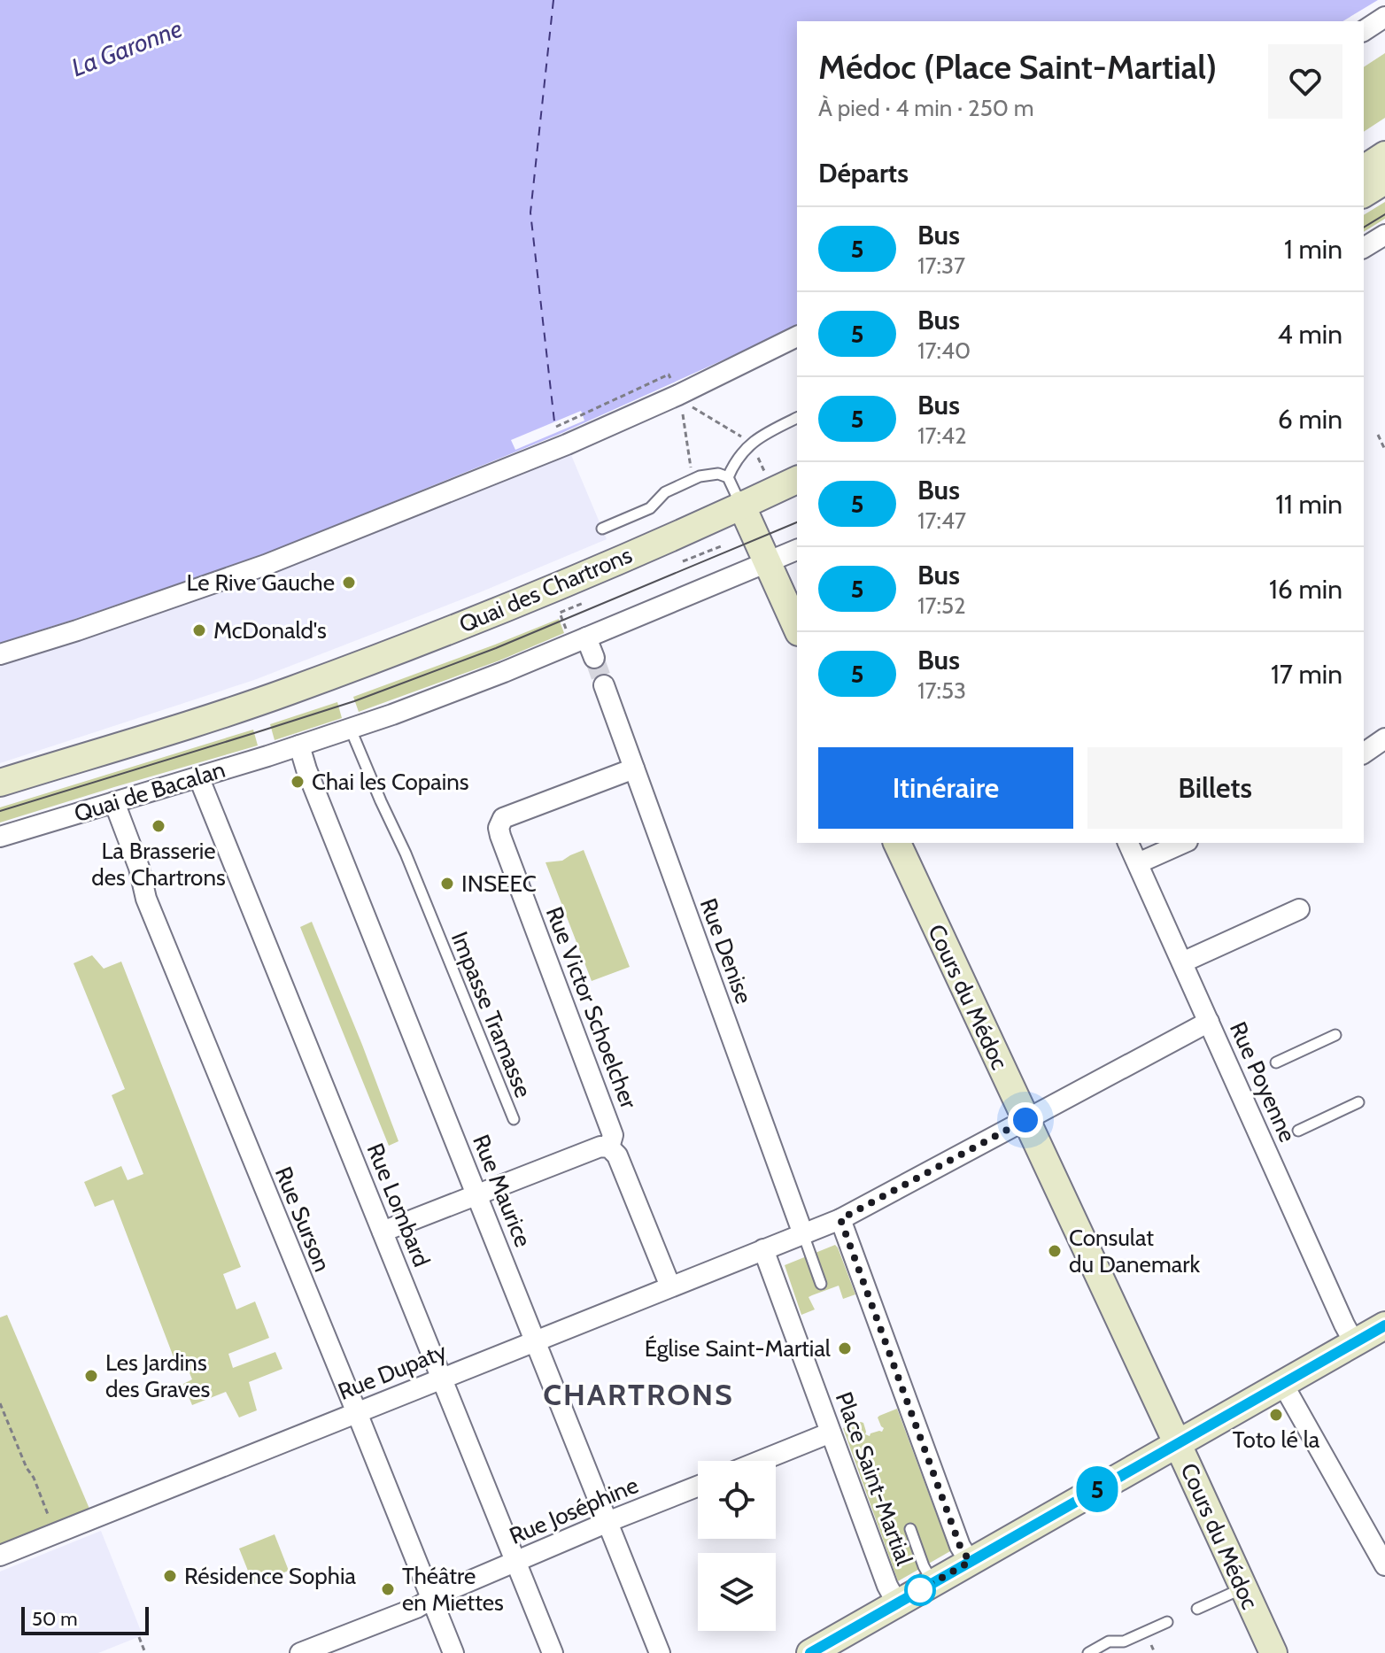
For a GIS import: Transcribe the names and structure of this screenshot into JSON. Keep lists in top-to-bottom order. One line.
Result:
{"streets":{"main road":["Quai des Chartrons","Quai de Bacalan","Cours du Médoc"],"street":["Rue Denise","Rue Victor Schoelcher","Rue Poyenne","Rue Maurice","Rue Lombard","Rue Surson","Rue Dupaty","Place Saint-Martial","Rue Joséphine"],"lane":["Impasse Tramasse"]},"crossings":[["Quai des Chartrons","Quai de Bacalan"],["Quai de Bacalan","Rue Maurice"],["Quai de Bacalan","Rue Lombard"],["Quai de Bacalan","Rue Surson"],["Rue Denise","Rue Victor Schoelcher"],["Rue Denise","Rue Dupaty"],["Cours du Médoc","Rue Dupaty"],["Rue Poyenne","Rue Dupaty"],["Rue Maurice","Rue Dupaty"],["Rue Maurice","Rue Joséphine"],["Rue Lombard","Rue Dupaty"],["Rue Lombard","Rue Joséphine"],["Rue Surson","Rue Dupaty"],["Rue Surson","Rue Joséphine"],["Rue Dupaty","Place Saint-Martial"]],"districts":["CHARTRONS"],"water":["La Garonne"],"places":["Le Rive Gauche","McDonald's","Chai les Copains","La Brasserie des Chartrons","INSEEC","Consulat du Danemark","Église Saint-Martial","Les Jardins des Graves","Toto lé la","Résidence Sophia","Théâtre en Miettes"],"lines":["bus line 5"],"scale_bar":"50 m","page":{"on_map":"5","heading":[["Médoc (Place Saint-Martial)","À pied · 4 min · 250 m"],"Départs"],"list":[{"mark":"5","name":"Bus","note":"17:37","value":"1 min"},{"mark":"5","name":"Bus","note":"17:40","value":"4 min"},{"mark":"5","name":"Bus","note":"17:42","value":"6 min"},{"mark":"5","name":"Bus","note":"17:47","value":"11 min"},{"mark":"5","name":"Bus","note":"17:52","value":"16 min"},{"mark":"5","name":"Bus","note":"17:53","value":"17 min"}],"buttons":["Itinéraire","Billets"],"scale":"50 m"}}
